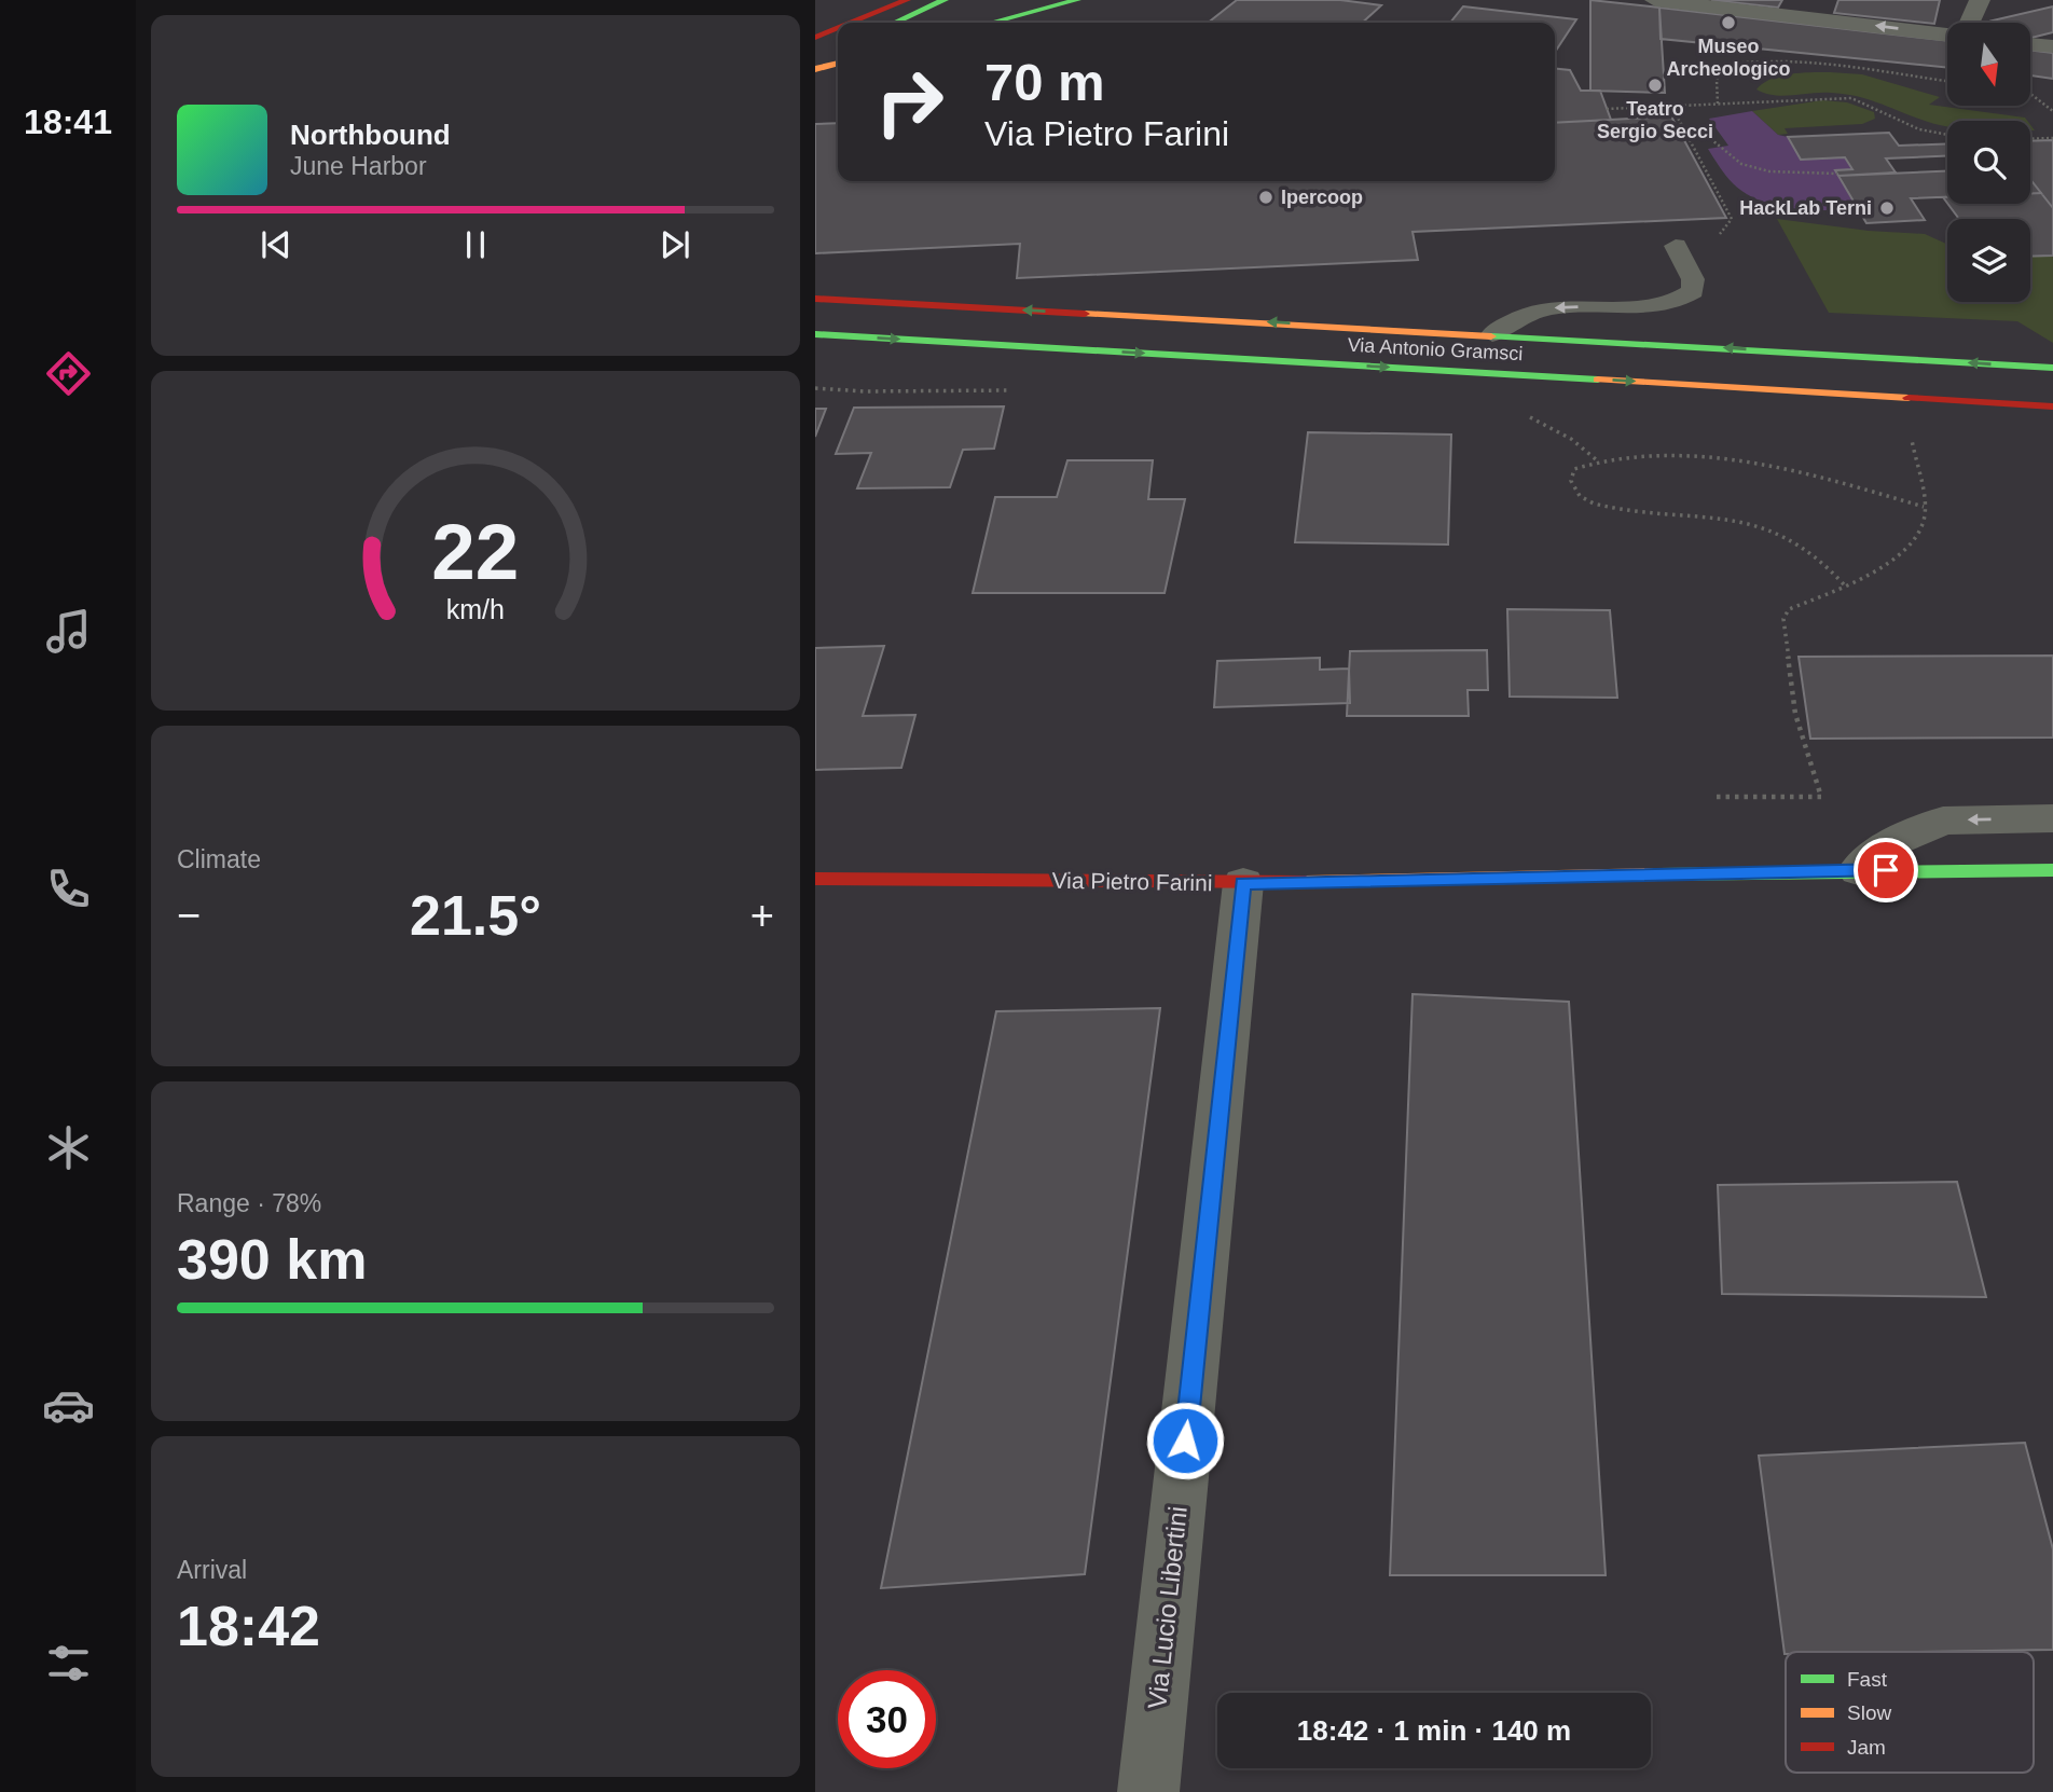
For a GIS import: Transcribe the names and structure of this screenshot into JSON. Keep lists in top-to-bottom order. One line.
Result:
{"streets":{"street":["Via Antonio Gramsci","Via Pietro Farini","Via Lucio Libertini"]},"crossings":[["Via Pietro Farini","Via Lucio Libertini"]],"places":["Museo Archeologico","Teatro Sergio Secci","Ipercoop","HackLab Terni"],"legend":["Fast","Slow","Jam"],"north":"bottom","page":{"tabs":"18:41","turn":["70 m","Via Pietro Farini"],"song":["Northbound","June Harbor"],"tile":["Climate",["Range · 78%","390 km"],["Arrival","18:42"]],"heat":["−","21.5°","+"],"limit":"30","trip":"18:42 · 1 min · 140 m","gauge":["22","km/h"]}}
